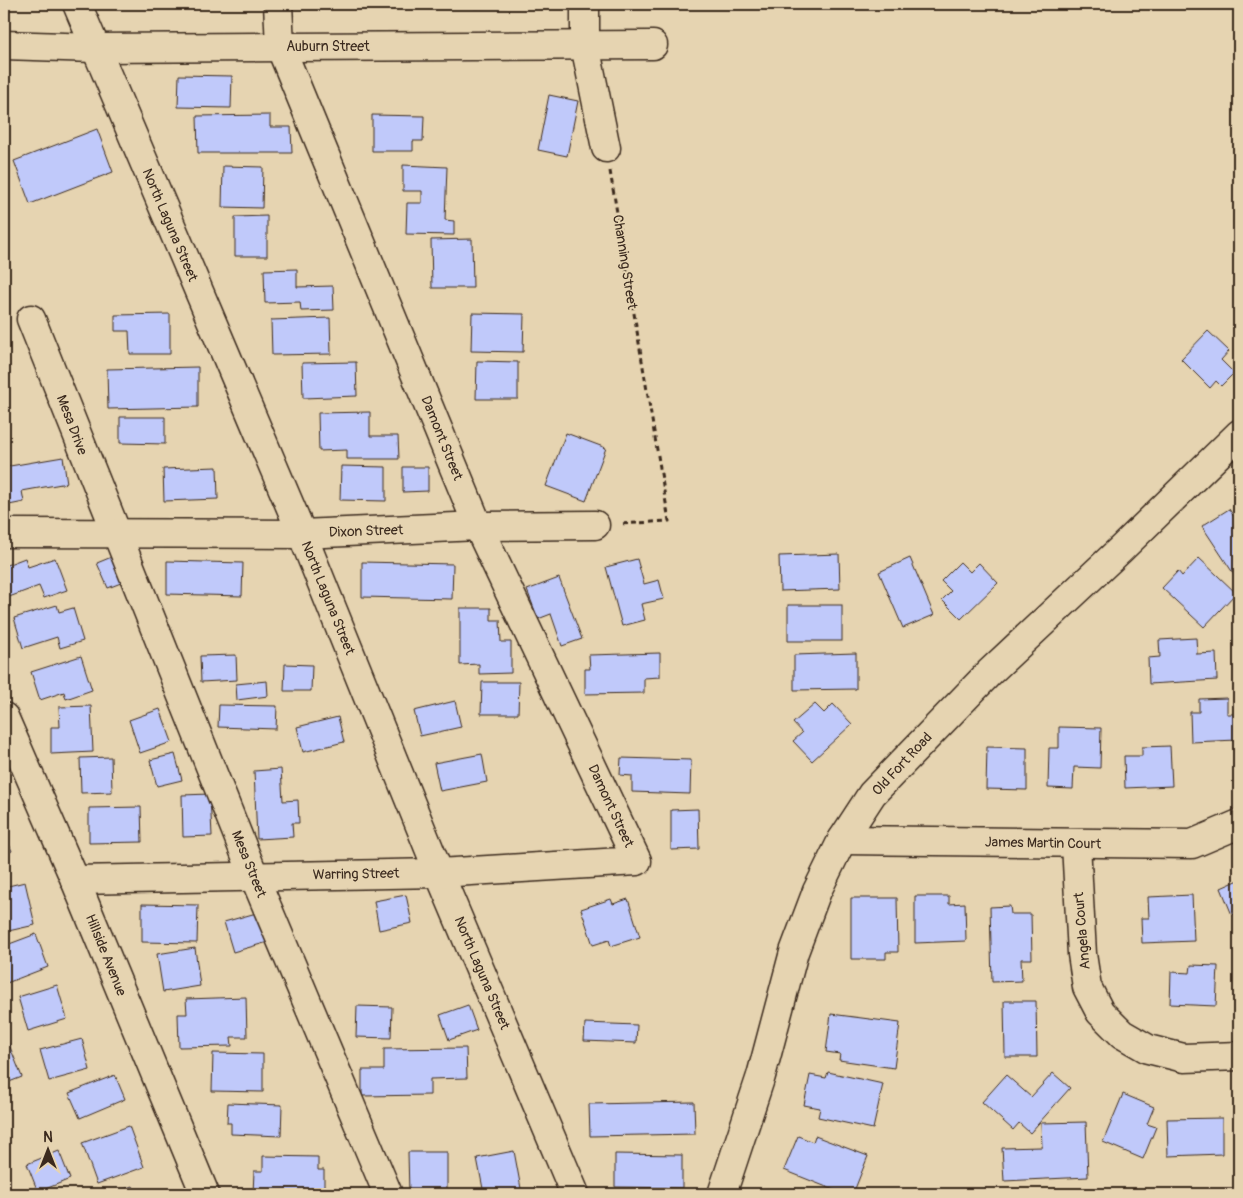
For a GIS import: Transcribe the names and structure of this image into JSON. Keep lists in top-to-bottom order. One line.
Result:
{"streets":{"street":["Auburn Street","North Laguna Street","Mesa Drive","Damont Street","Dixon Street","Old Fort Road","James Martin Court","Mesa Street","Warring Street","Angela Court","Hillside Avenue"],"path":["Channing Street"]},"crossings":[["Auburn Street","North Laguna Street"],["Auburn Street","Damont Street"],["North Laguna Street","Dixon Street"],["North Laguna Street","Warring Street"],["Channing Street","Dixon Street"],["Mesa Drive","Dixon Street"],["Mesa Drive","Mesa Street"],["Damont Street","Dixon Street"],["Damont Street","Warring Street"],["Dixon Street","Mesa Street"],["Old Fort Road","James Martin Court"],["James Martin Court","Angela Court"],["Mesa Street","Warring Street"],["Warring Street","Hillside Avenue"]],"north":"top"}
